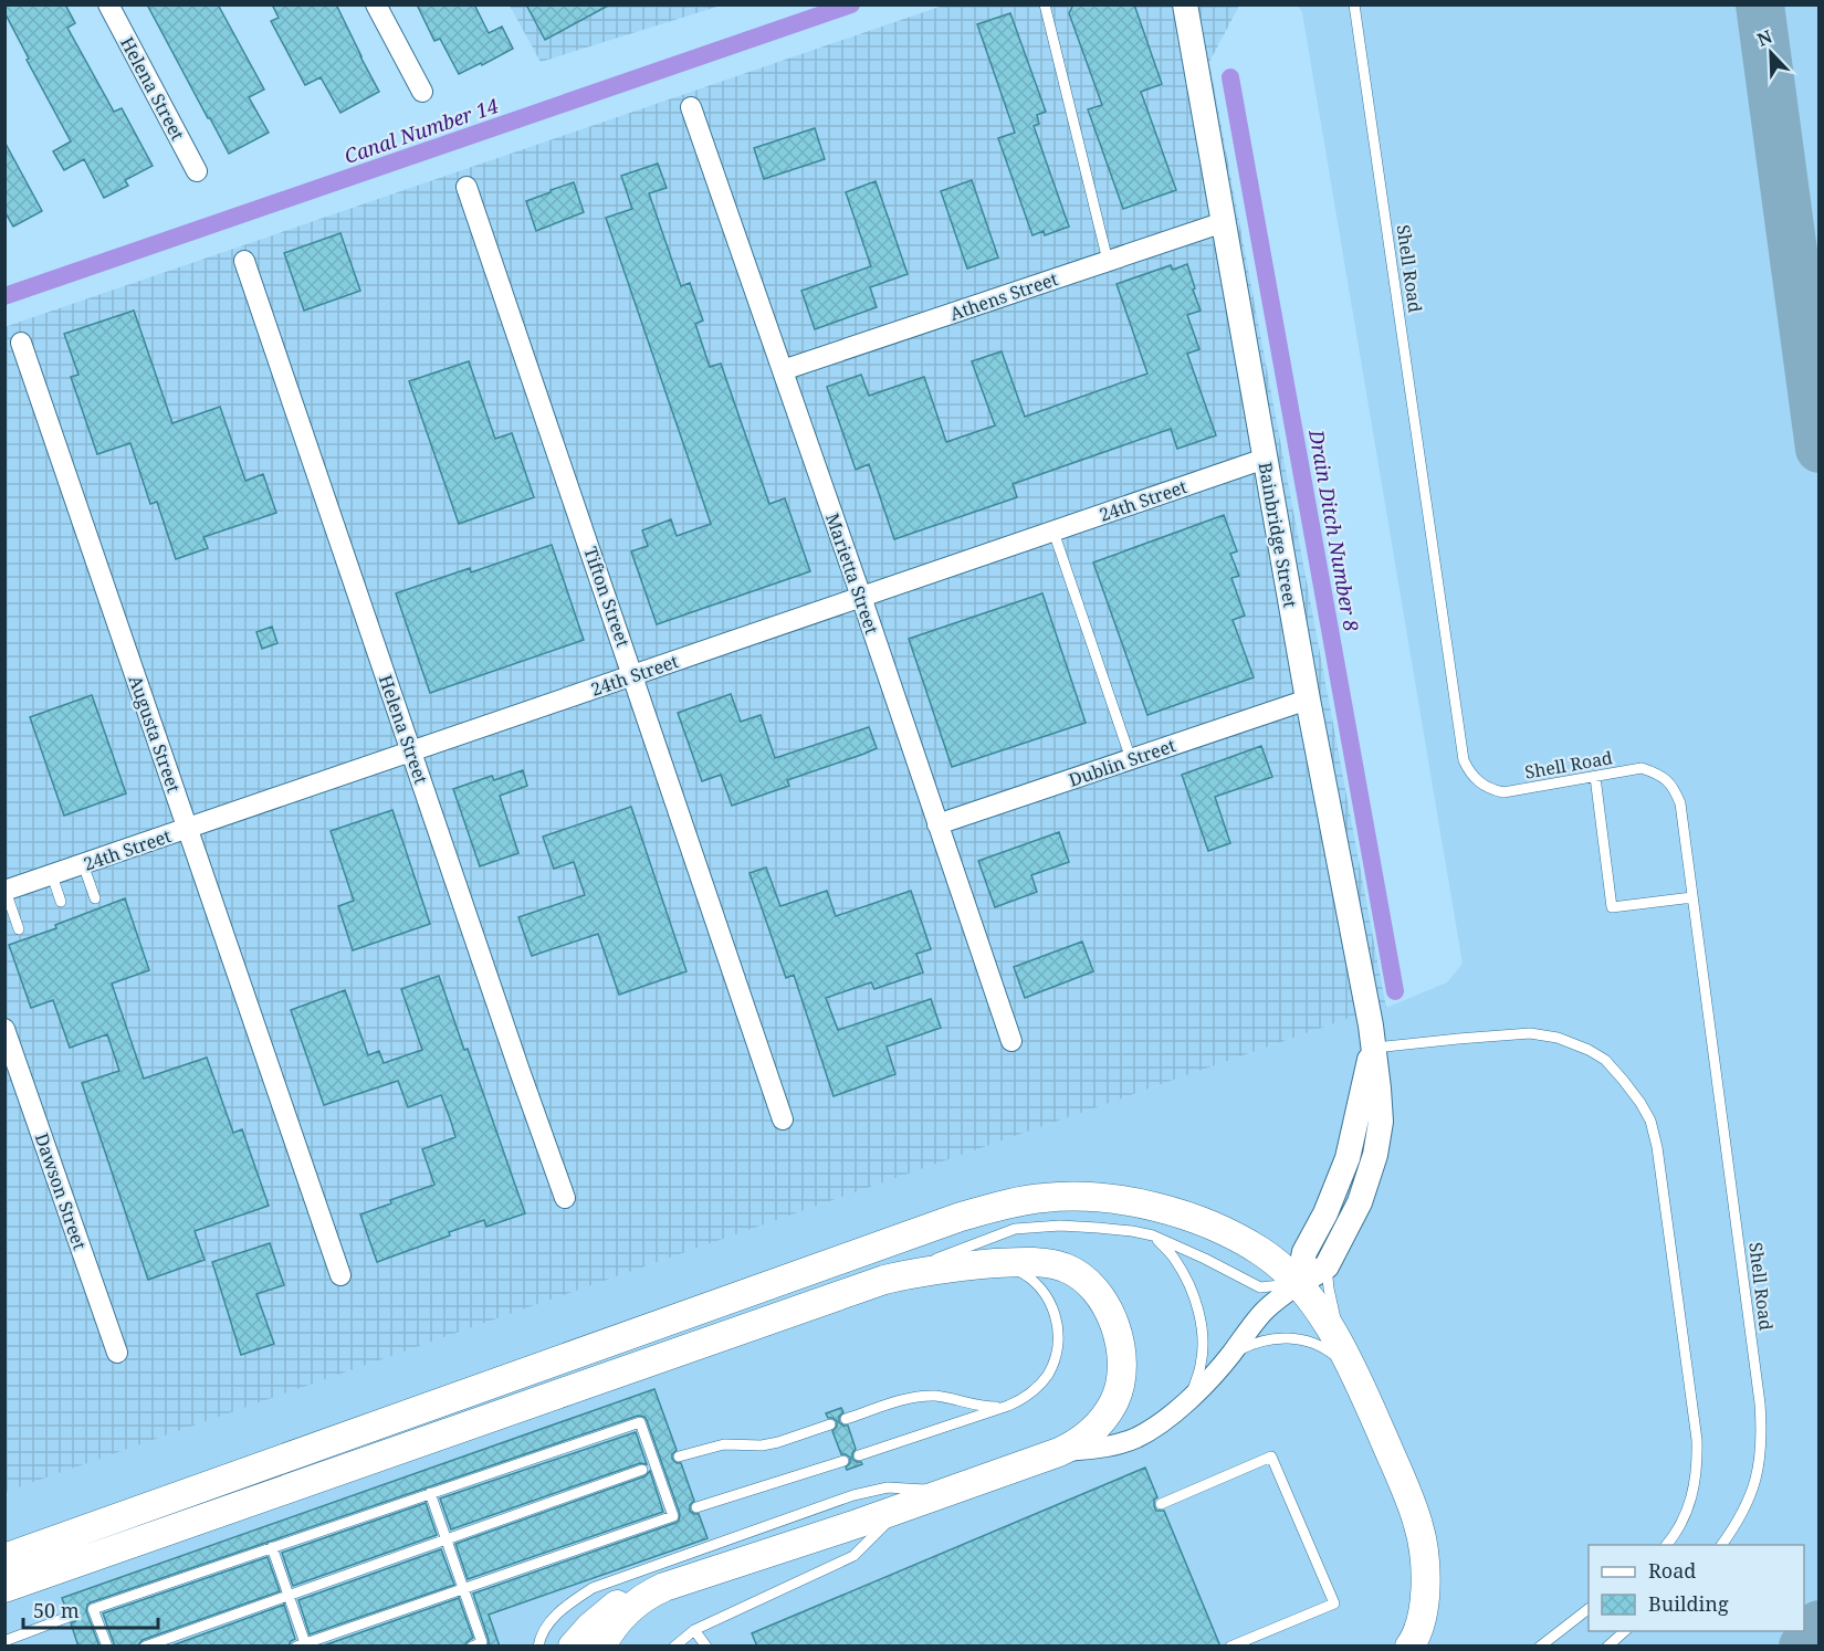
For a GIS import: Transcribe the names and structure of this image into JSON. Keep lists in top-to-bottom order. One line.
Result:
{"streets":{"street":["Helena Street","Athens Street","24th Street","Bainbridge Street","Marietta Street","Tifton Street","Augusta Street","Dublin Street","Dawson Street"],"lane":["Shell Road"]},"crossings":[["Helena Street","24th Street"],["Athens Street","Bainbridge Street"],["Athens Street","Marietta Street"],["24th Street","Bainbridge Street"],["24th Street","Marietta Street"],["24th Street","Tifton Street"],["24th Street","Augusta Street"],["Bainbridge Street","Dublin Street"],["Marietta Street","Dublin Street"]],"water":["Canal Number 14","Drain Ditch Number 8"],"legend":["Road","Building"],"scale_bar":"50 m","north":"top left"}
